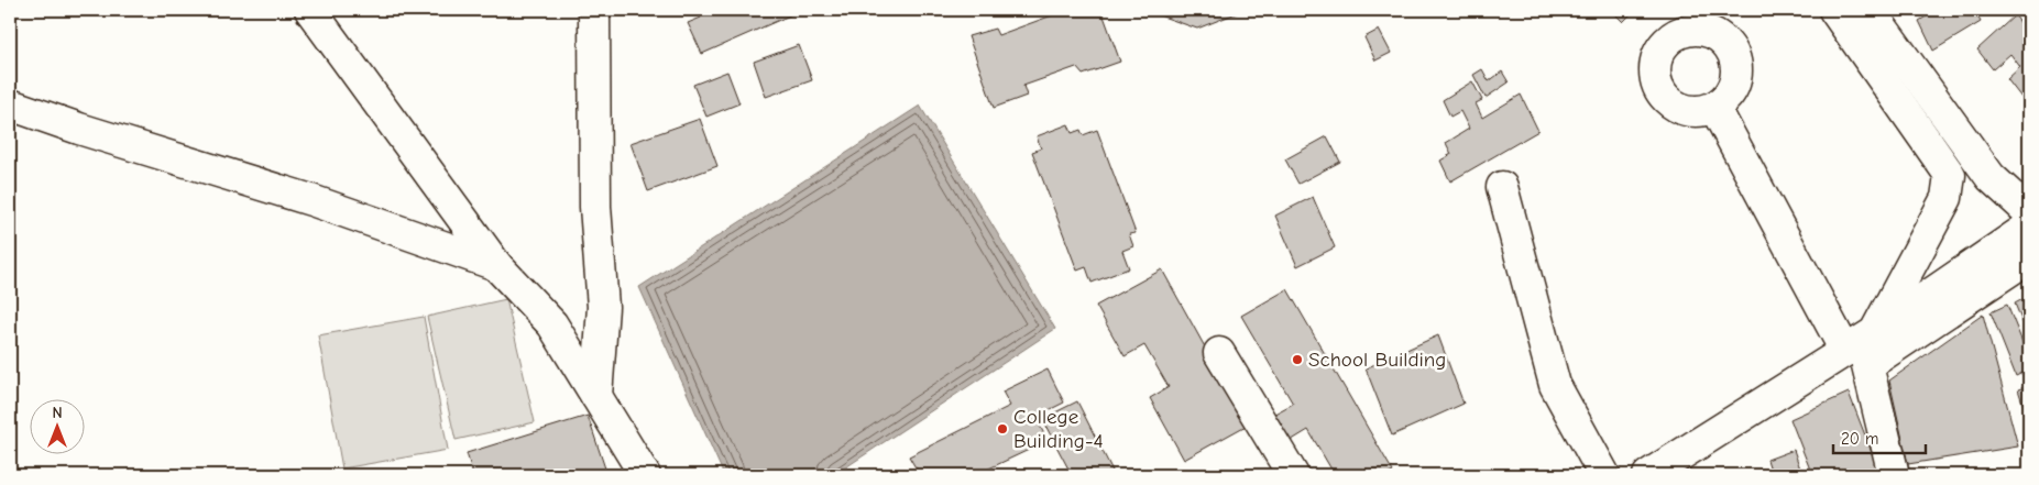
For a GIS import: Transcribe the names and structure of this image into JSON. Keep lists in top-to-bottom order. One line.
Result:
{"places":["School Building","College Building-4"],"scale_bar":"20 m","north":"top"}
